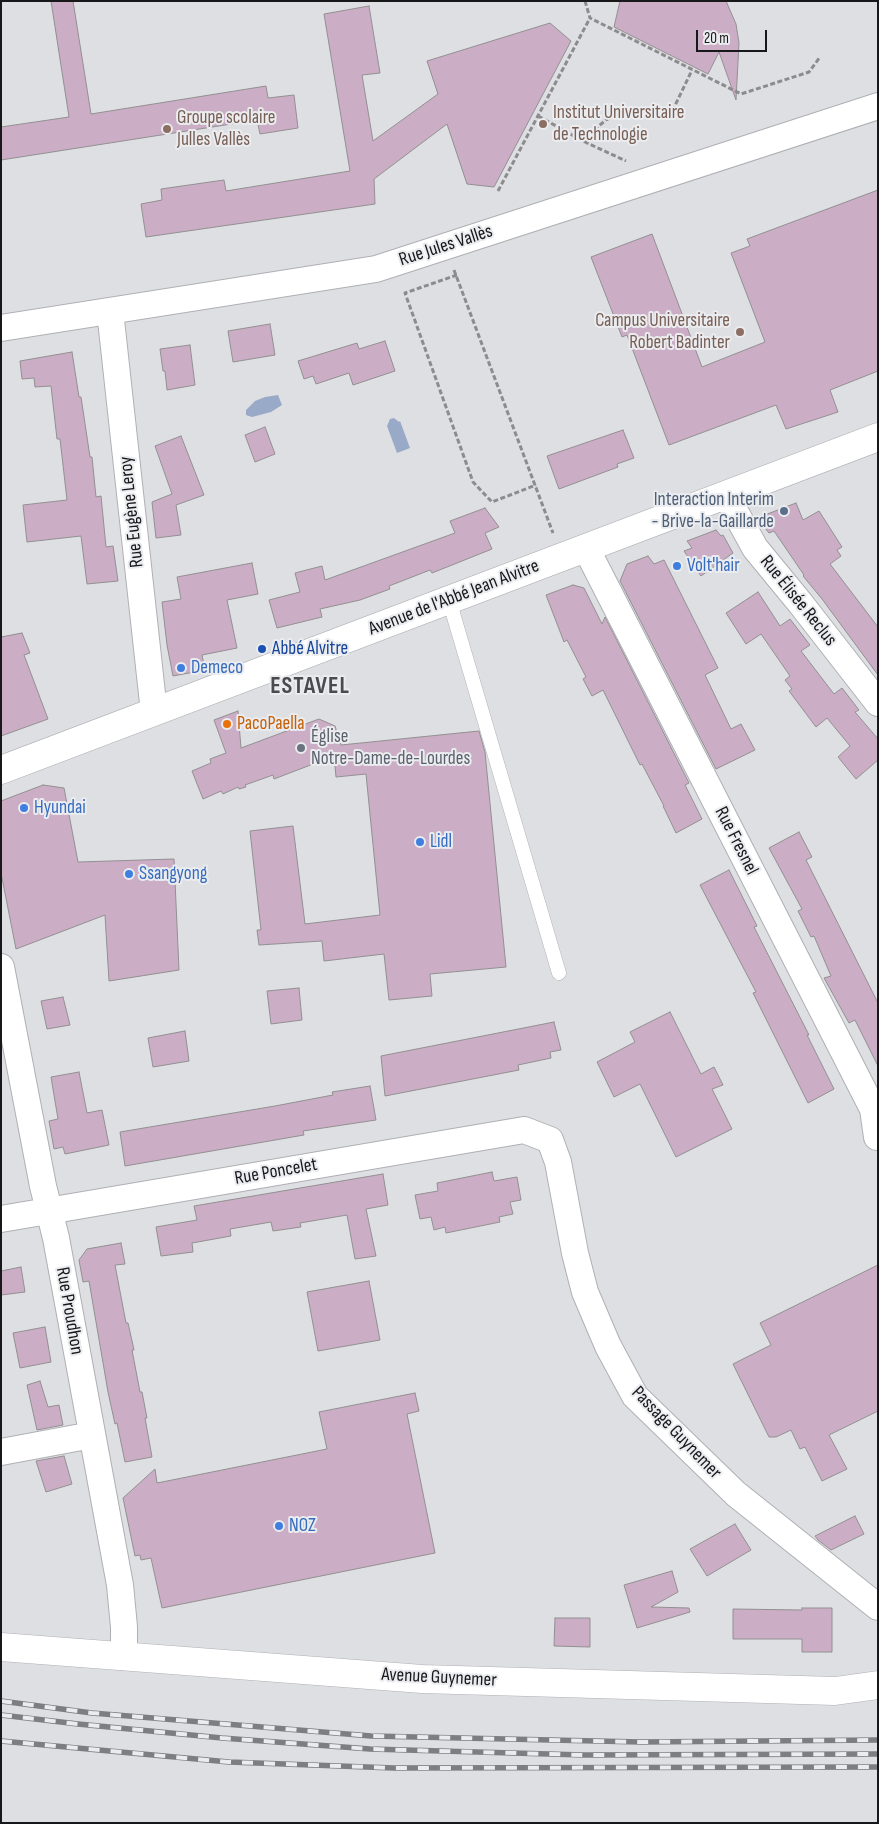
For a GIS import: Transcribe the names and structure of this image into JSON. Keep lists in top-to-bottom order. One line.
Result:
{"streets":{"main road":["Avenue de l'Abbé Jean Alvitre","Avenue Guynemer"],"street":["Rue Jules Vallès","Rue Eugène Leroy","Rue Élisée Reclus","Rue Fresnel","Rue Poncelet","Rue Proudhon","Passage Guynemer"]},"crossings":[["Rue Jules Vallès","Rue Eugène Leroy"],["Rue Eugène Leroy","Avenue de l'Abbé Jean Alvitre"],["Avenue de l'Abbé Jean Alvitre","Rue Élisée Reclus"],["Avenue de l'Abbé Jean Alvitre","Rue Fresnel"],["Rue Poncelet","Rue Proudhon"],["Rue Poncelet","Passage Guynemer"],["Rue Proudhon","Avenue Guynemer"]],"districts":["ESTAVEL"],"places":["Institut Universitaire de Technologie","Groupe scolaire Julles Vallès","Campus Universitaire Robert Badinter","Interaction Interim - Brive-la-Gaillarde","Volt'hair","Abbé Alvitre","Demeco","PacoPaella","Église Notre-Dame-de-Lourdes","Hyundai","Lidl","Ssangyong","NOZ"],"scale_bar":"20 m"}
